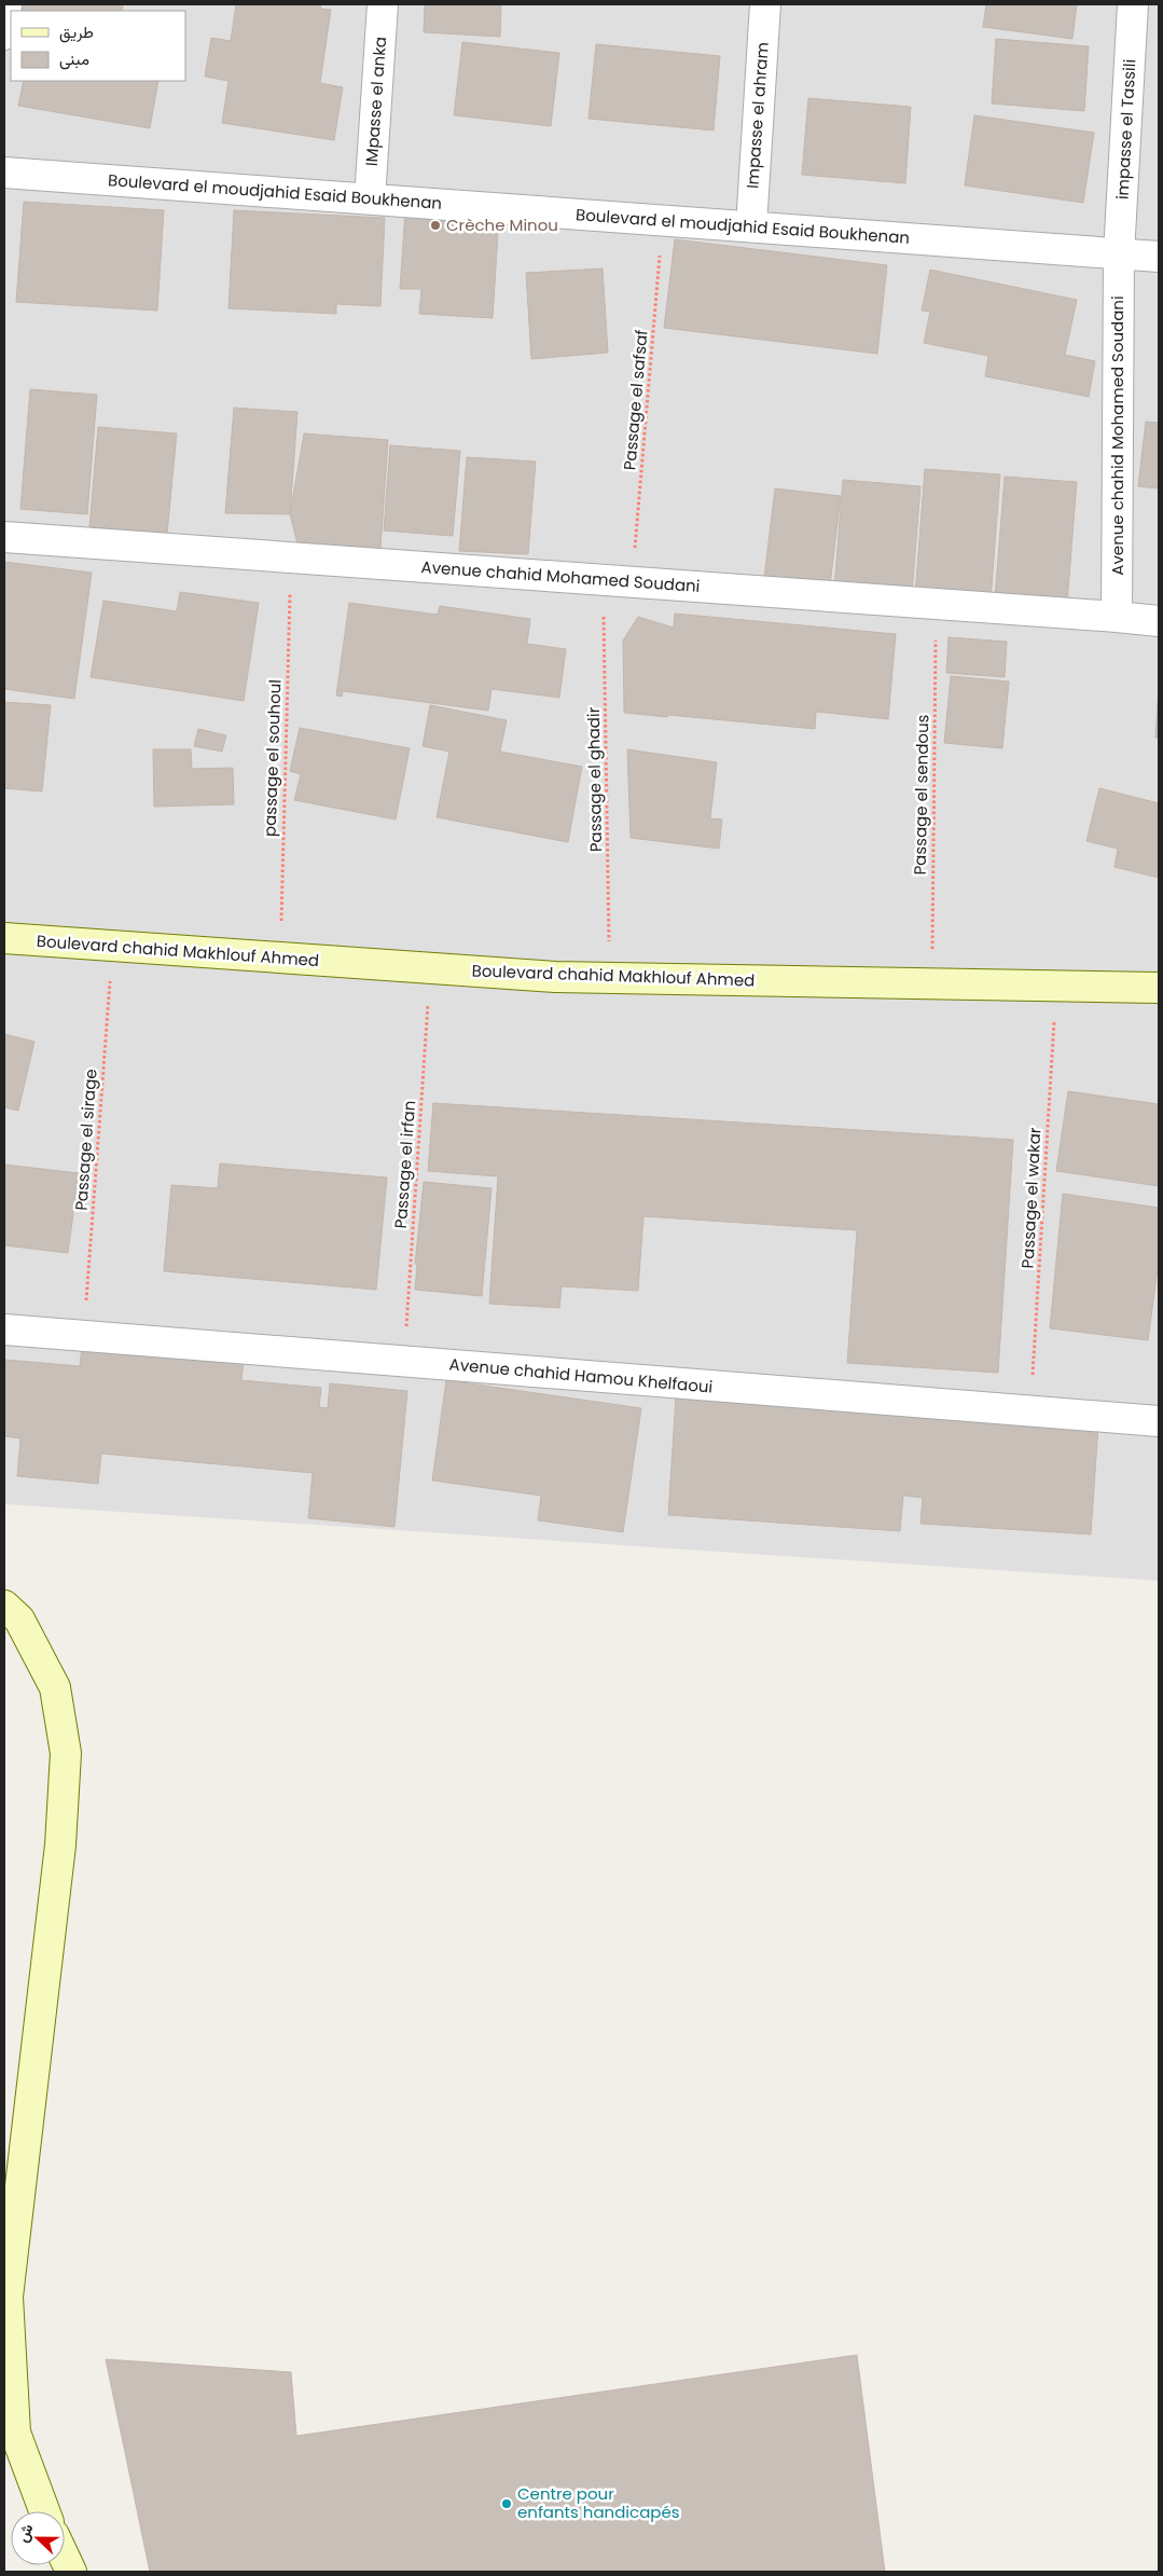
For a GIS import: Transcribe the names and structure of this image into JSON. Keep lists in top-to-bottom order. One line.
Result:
{"streets":{"main road":["Boulevard chahid Makhlouf Ahmed"],"street":["IMpasse el anka","Impasse el ahram","impasse el Tassili","Boulevard el moudjahid Esaid Boukhenan","Avenue chahid Mohamed Soudani","Avenue chahid Hamou Khelfaoui"],"path":["Passage el safsaf","passage el souhoul","Passage el ghadir","Passage el sendous","Passage el sirage","Passage el irfan","Passage el wakar"]},"crossings":[["IMpasse el anka","Boulevard el moudjahid Esaid Boukhenan"],["Impasse el ahram","Boulevard el moudjahid Esaid Boukhenan"],["impasse el Tassili","Boulevard el moudjahid Esaid Boukhenan"],["impasse el Tassili","Avenue chahid Mohamed Soudani"],["Boulevard el moudjahid Esaid Boukhenan","Passage el safsaf"],["Boulevard el moudjahid Esaid Boukhenan","Avenue chahid Mohamed Soudani"],["Passage el safsaf","Avenue chahid Mohamed Soudani"],["Avenue chahid Mohamed Soudani","passage el souhoul"],["Avenue chahid Mohamed Soudani","Passage el ghadir"],["Avenue chahid Mohamed Soudani","Passage el sendous"],["passage el souhoul","Boulevard chahid Makhlouf Ahmed"],["Passage el ghadir","Boulevard chahid Makhlouf Ahmed"],["Passage el sendous","Boulevard chahid Makhlouf Ahmed"],["Boulevard chahid Makhlouf Ahmed","Passage el sirage"],["Boulevard chahid Makhlouf Ahmed","Passage el irfan"],["Boulevard chahid Makhlouf Ahmed","Passage el wakar"],["Passage el sirage","Avenue chahid Hamou Khelfaoui"],["Passage el irfan","Avenue chahid Hamou Khelfaoui"],["Passage el wakar","Avenue chahid Hamou Khelfaoui"]],"places":["Crèche Minou","Centre pour enfants handicapés"],"legend":["طريق","مبنى"],"north":"left"}
